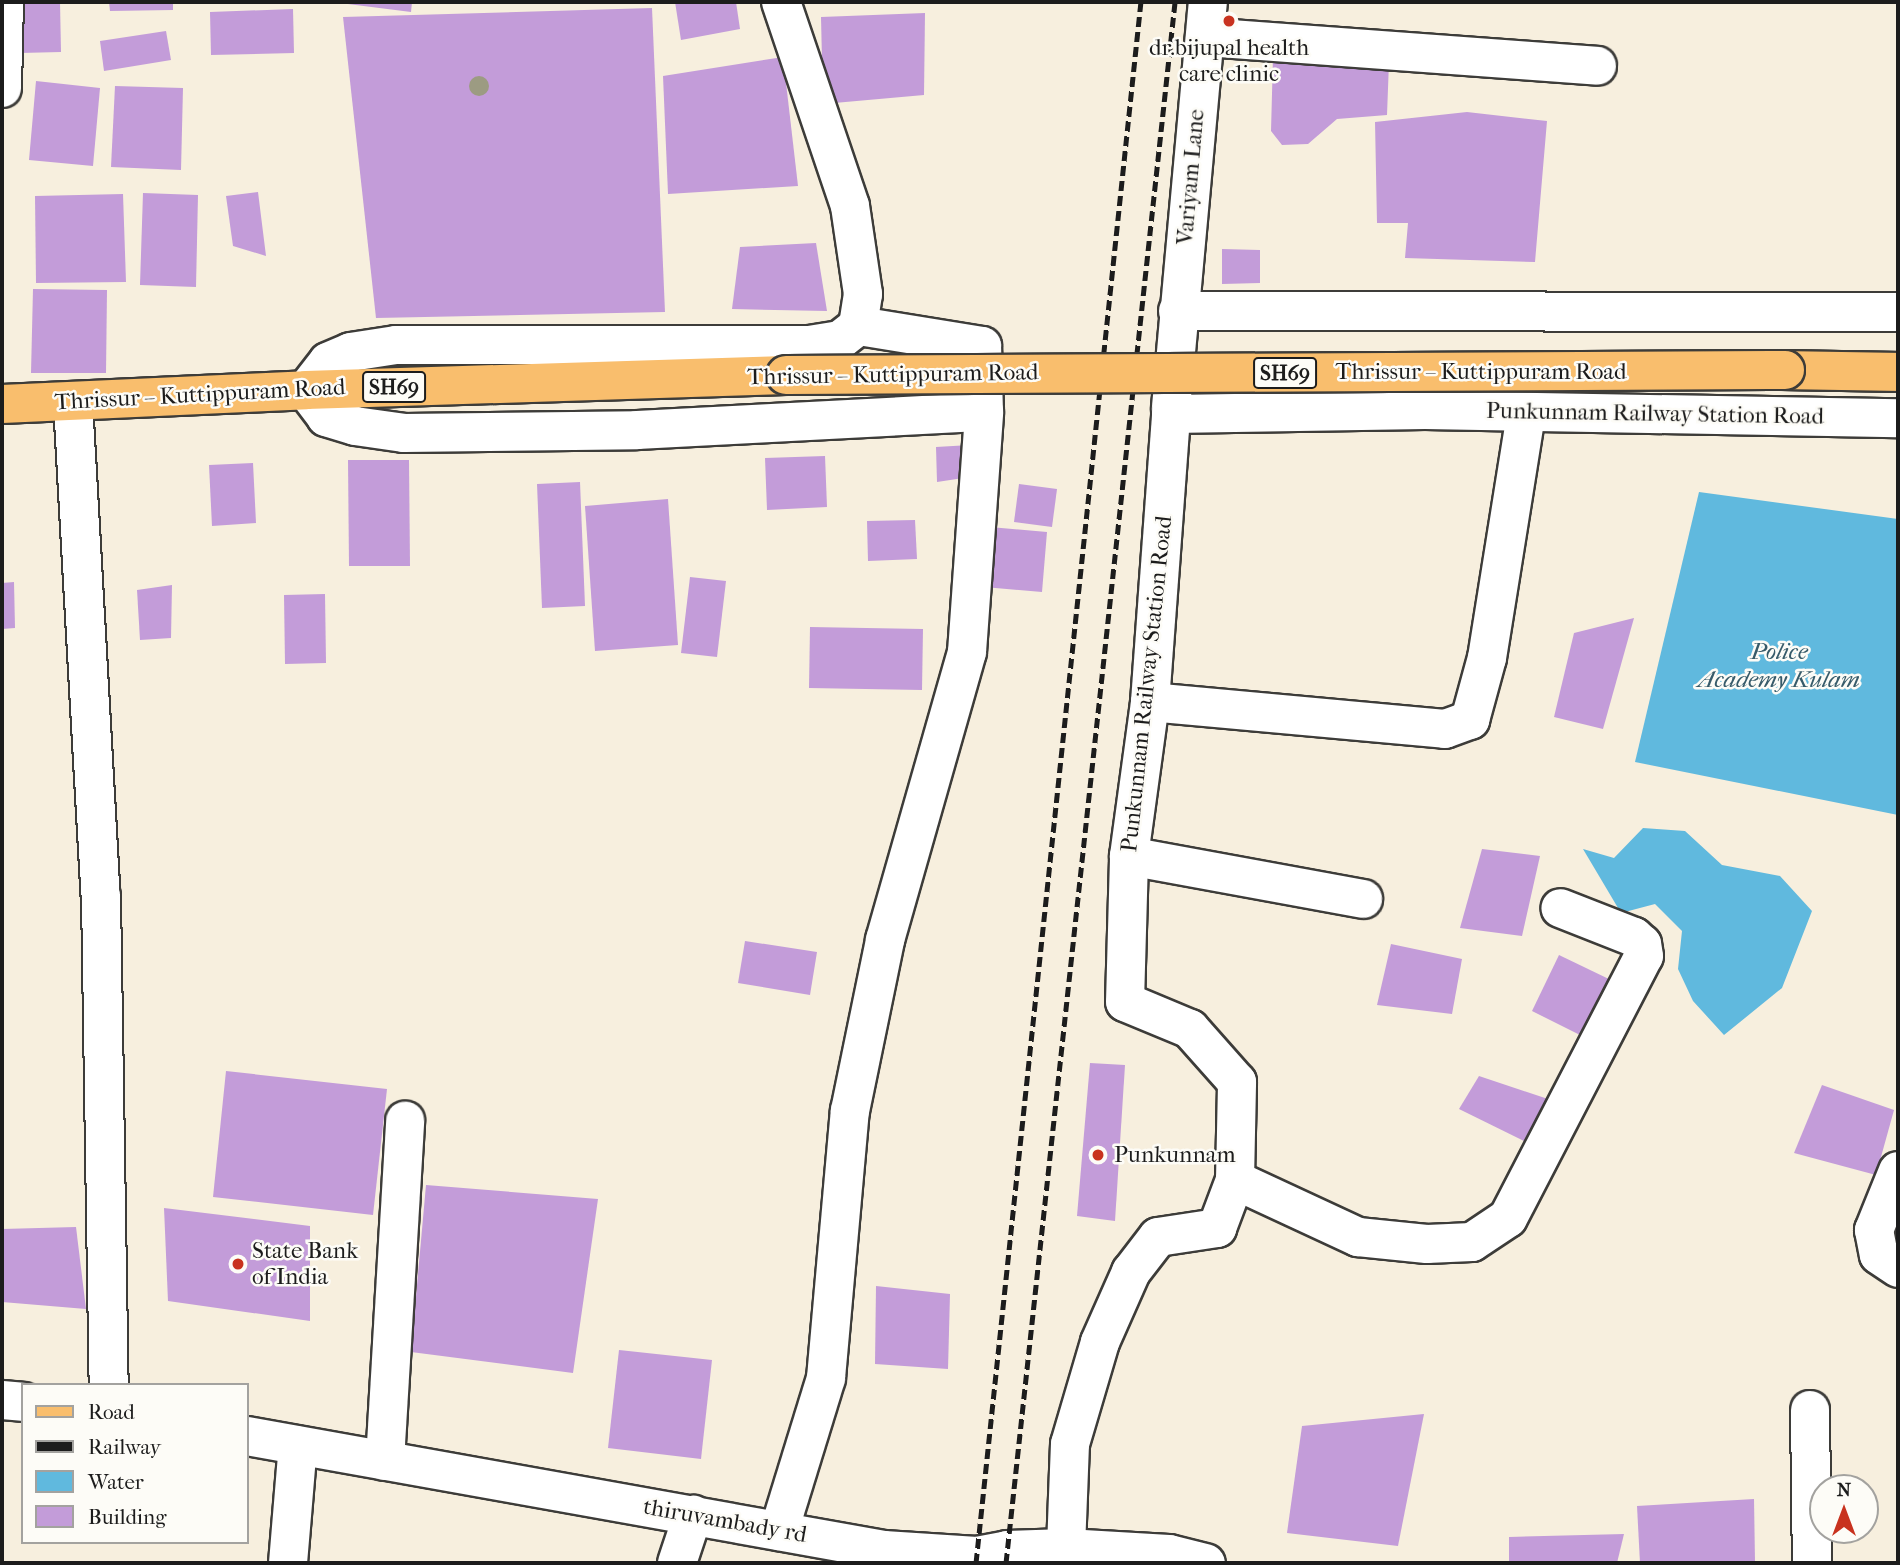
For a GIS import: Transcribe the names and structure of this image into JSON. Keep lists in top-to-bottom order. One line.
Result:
{"streets":{"main road":["Thrissur – Kuttippuram Road","SH69"],"street":["Variyam Lane","Punkunnam Railway Station Road","thiruvambady rd"]},"crossings":[["Variyam Lane","Punkunnam Railway Station Road"],["Punkunnam Railway Station Road","thiruvambady rd"]],"water":["Police Academy Kulam"],"places":["dr.bijupal health care clinic","Punkunnam","State Bank of India"],"legend":["Road","Railway","Water","Building"],"north":"top"}
